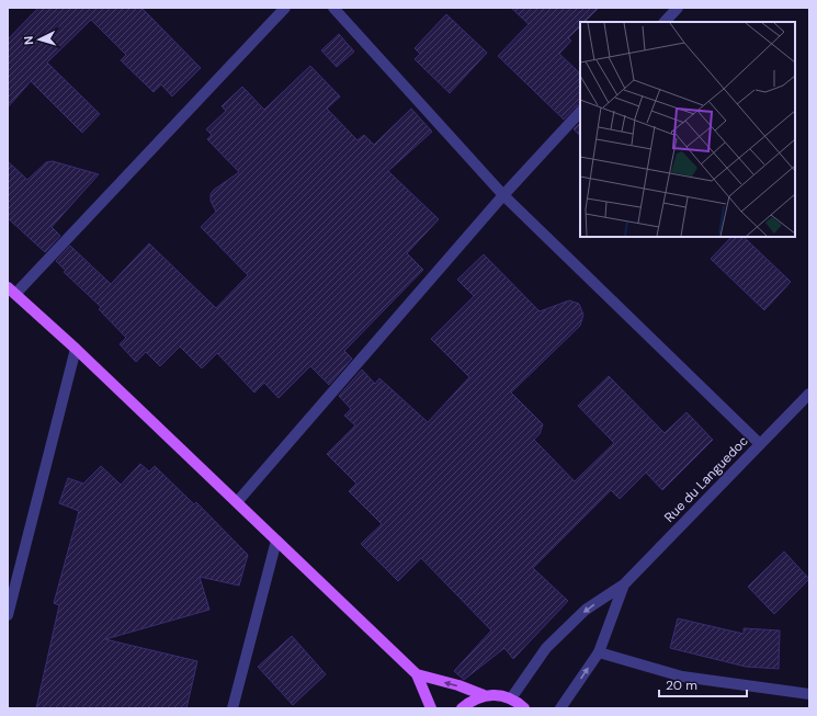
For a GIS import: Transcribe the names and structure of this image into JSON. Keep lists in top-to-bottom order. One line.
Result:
{"streets":{"street":["Rue du Languedoc"]},"scale_bar":"20 m","north":"left"}
